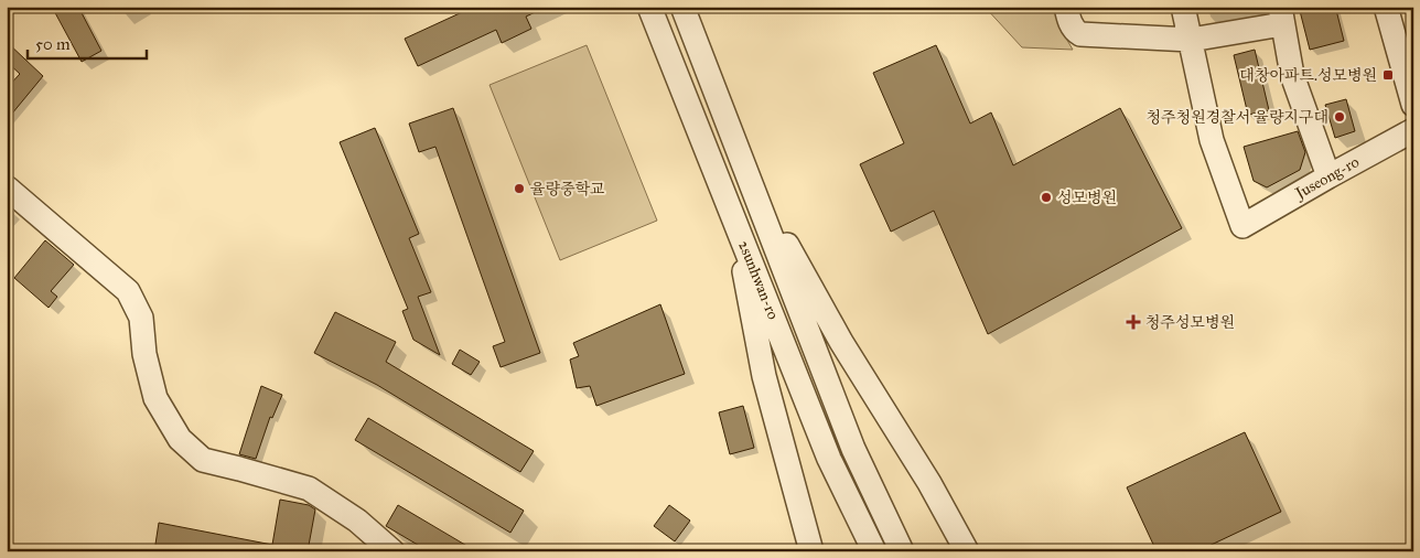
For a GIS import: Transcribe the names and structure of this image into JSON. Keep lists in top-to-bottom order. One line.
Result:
{"streets":{"street":["Juseong-ro","2sunhwan-ro"]},"places":{"transit":["대창아파트.성모병원"],"other":["청주청원경찰서 율량지구대","율량중학교","성모병원"],"health":["청주성모병원"]},"scale_bar":"50 m"}
